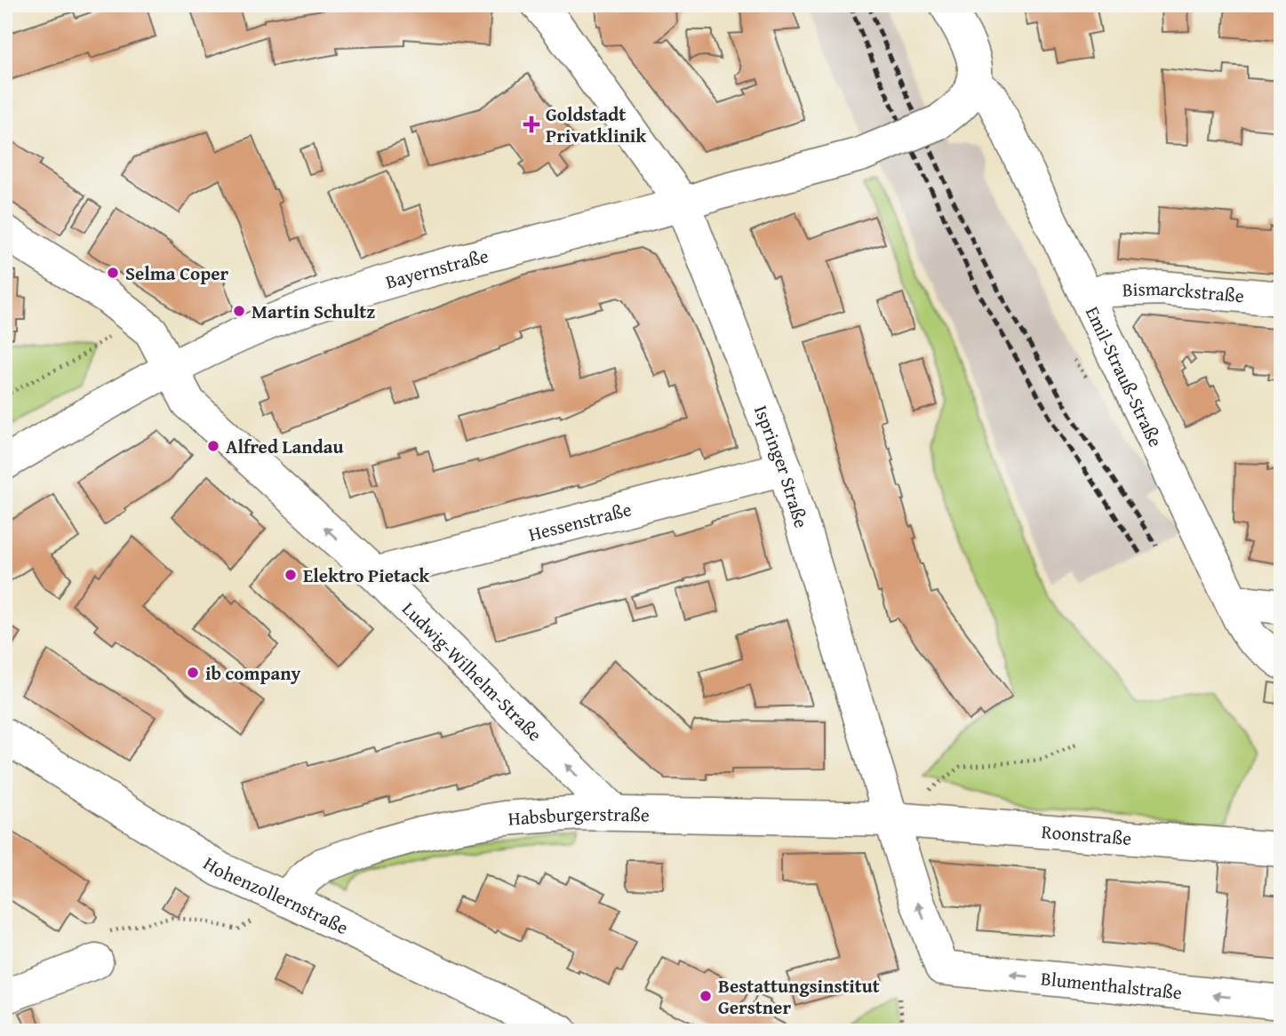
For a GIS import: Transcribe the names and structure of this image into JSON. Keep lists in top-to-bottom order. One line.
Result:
{"streets":{"street":["Bayernstraße","Bismarckstraße","Emil-Strauß-Straße","Ispringer Straße","Hessenstraße","Ludwig-Wilhelm-Straße","Habsburgerstraße","Roonstraße","Hohenzollernstraße","Blumenthalstraße"]},"crossings":[["Bayernstraße","Emil-Strauß-Straße"],["Bayernstraße","Ispringer Straße"],["Bayernstraße","Ludwig-Wilhelm-Straße"],["Bismarckstraße","Emil-Strauß-Straße"],["Ispringer Straße","Hessenstraße"],["Ispringer Straße","Habsburgerstraße"],["Ispringer Straße","Roonstraße"],["Ispringer Straße","Blumenthalstraße"],["Hessenstraße","Ludwig-Wilhelm-Straße"],["Ludwig-Wilhelm-Straße","Habsburgerstraße"],["Habsburgerstraße","Roonstraße"],["Habsburgerstraße","Hohenzollernstraße"]],"one_way":["Ludwig-Wilhelm-Straße","Blumenthalstraße"],"places":{"health":["Goldstadt Privatklinik"],"other":["Selma Coper","Martin Schultz","Alfred Landau","Elektro Pietack","ib company","Bestattungsinstitut Gerstner"]}}
